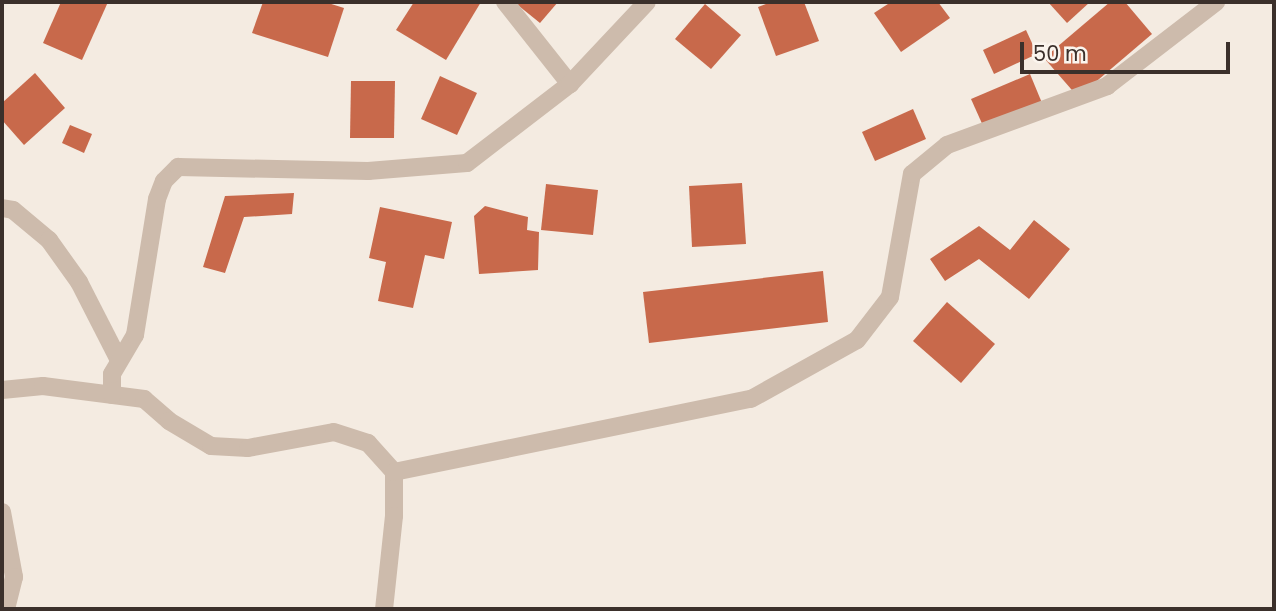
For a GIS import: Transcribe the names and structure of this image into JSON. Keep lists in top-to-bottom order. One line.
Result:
{"scale_bar":"50 m"}
